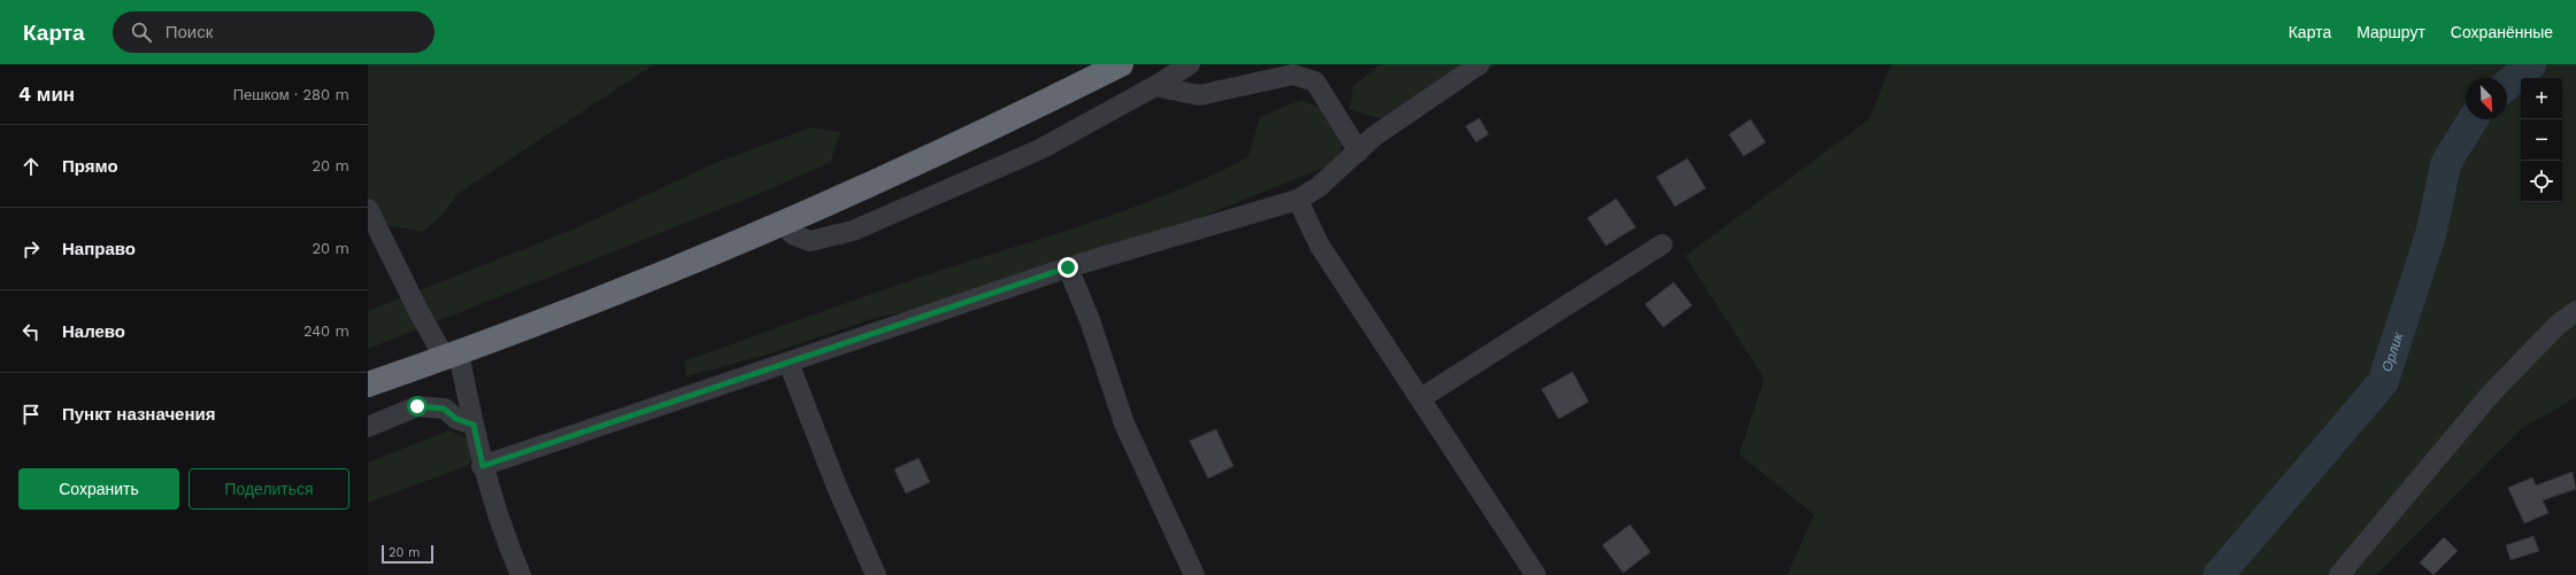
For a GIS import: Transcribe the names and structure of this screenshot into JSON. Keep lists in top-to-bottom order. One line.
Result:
{"water":["Орлик"],"scale_bar":"20 m","north":"bottom right","page":{"header":"Карта","search":"Поиск","nav":["Карта","Маршрут","Сохранённые"],"heading":["4 мин","Пешком · 280 m"],"map_buttons":["+","−"],"list":[["Прямо","20 m"],["Направо","20 m"],["Налево","240 m"],"Пункт назначения"],"buttons":["Сохранить","Поделиться"],"scale":"20 m"}}
